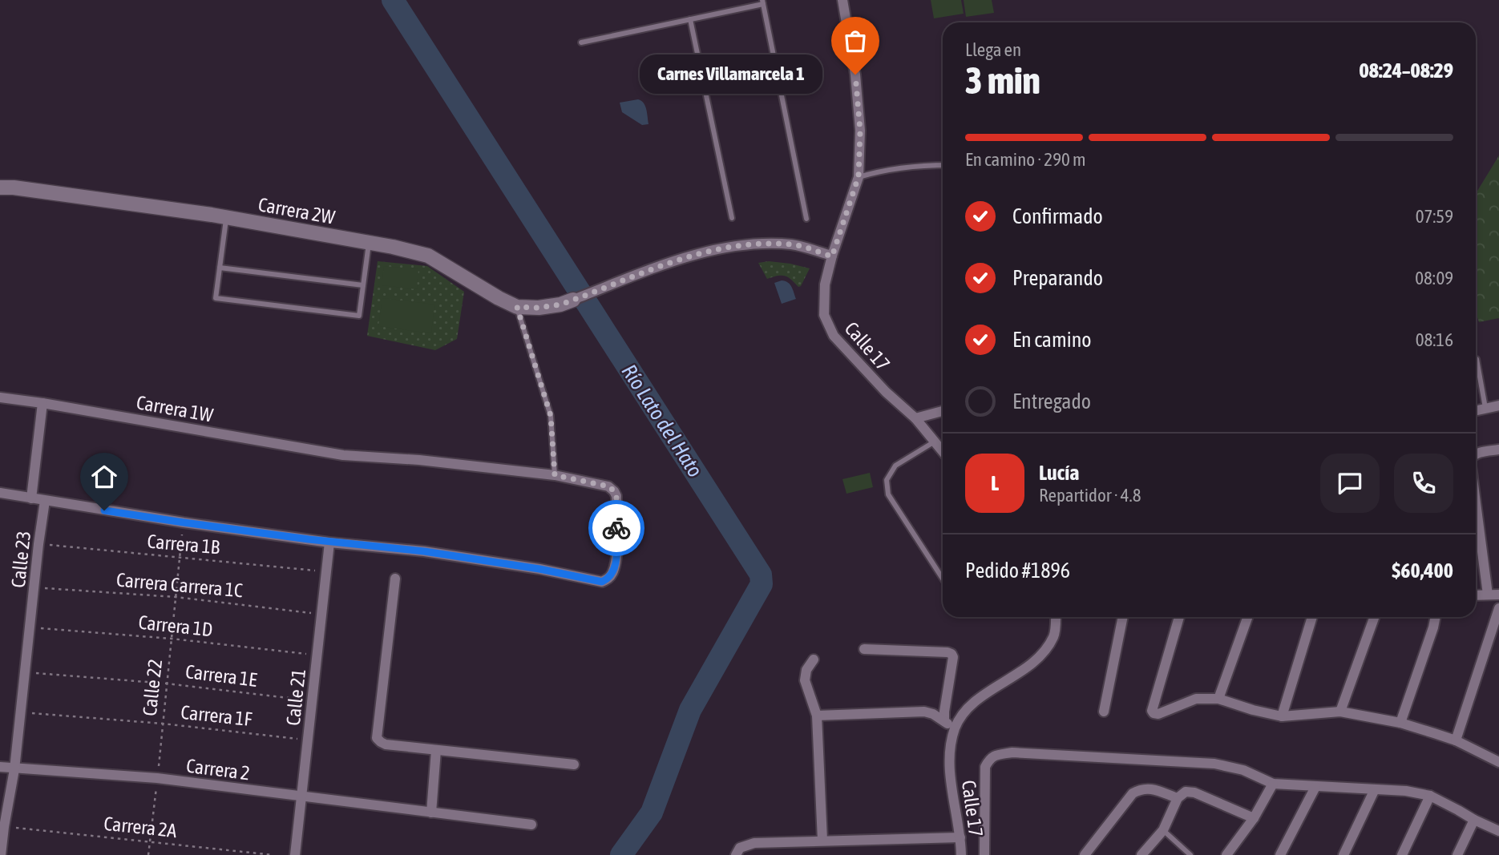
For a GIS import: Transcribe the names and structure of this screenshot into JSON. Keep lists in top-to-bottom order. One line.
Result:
{"streets":{"street":["Carrera 2W","Calle 17","Carrera 1W","Calle 23","Calle 21","Carrera 2"],"path":["Carrera 1B","Carrera Carrera 1C","Carrera 1D","Carrera 1E","Calle 22","Carrera 1F","Carrera 2A"]},"crossings":[["Carrera 1W","Calle 21"],["Carrera 1B","Calle 23"],["Carrera 1B","Calle 22"],["Carrera 1B","Calle 21"],["Calle 23","Carrera Carrera 1C"],["Calle 23","Carrera 1D"],["Calle 23","Carrera 1E"],["Calle 23","Carrera 1F"],["Calle 23","Carrera 2"],["Calle 23","Carrera 2A"],["Carrera Carrera 1C","Calle 22"],["Carrera Carrera 1C","Calle 21"],["Carrera 1D","Calle 22"],["Carrera 1D","Calle 21"],["Carrera 1E","Calle 22"],["Carrera 1E","Calle 21"],["Calle 22","Carrera 1F"],["Calle 22","Carrera 2"],["Calle 22","Carrera 2A"],["Calle 21","Carrera 1F"],["Calle 21","Carrera 2"]],"water":["Río Lato del Hato"],"places":["Carnes Villamarcela 1"],"page":{"heading":["3 min","Llega en","08:24–08:29"],"panel":["Lucía","Repartidor · 4.8","Pedido #1896","$60,400"],"bubble":"Carnes Villamarcela 1","bar":"En camino · 290 m","list":[["Confirmado","07:59"],["Preparando","08:09"],["En camino","08:16"],"Entregado"],"round":"L"}}
